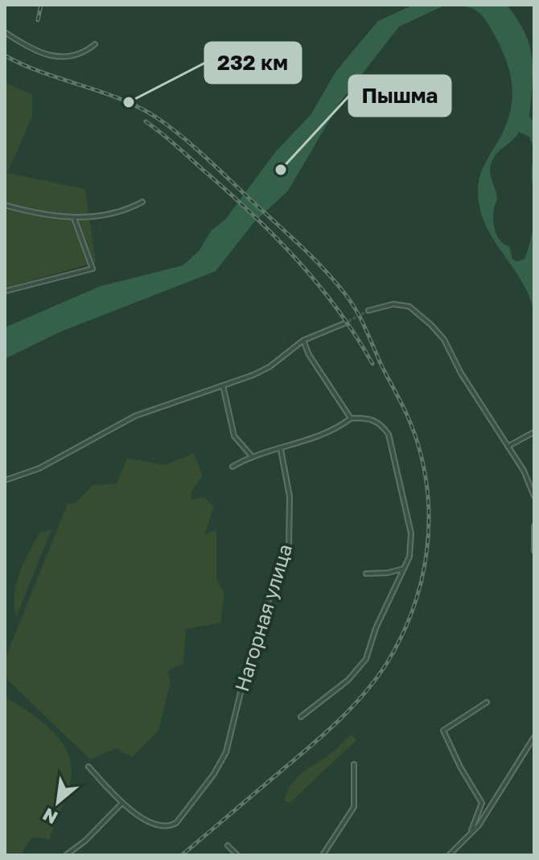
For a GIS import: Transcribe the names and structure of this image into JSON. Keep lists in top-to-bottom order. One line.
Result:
{"streets":{"street":["Нагорная улица"]},"places":["232 км","Пышма"],"north":"bottom left"}
